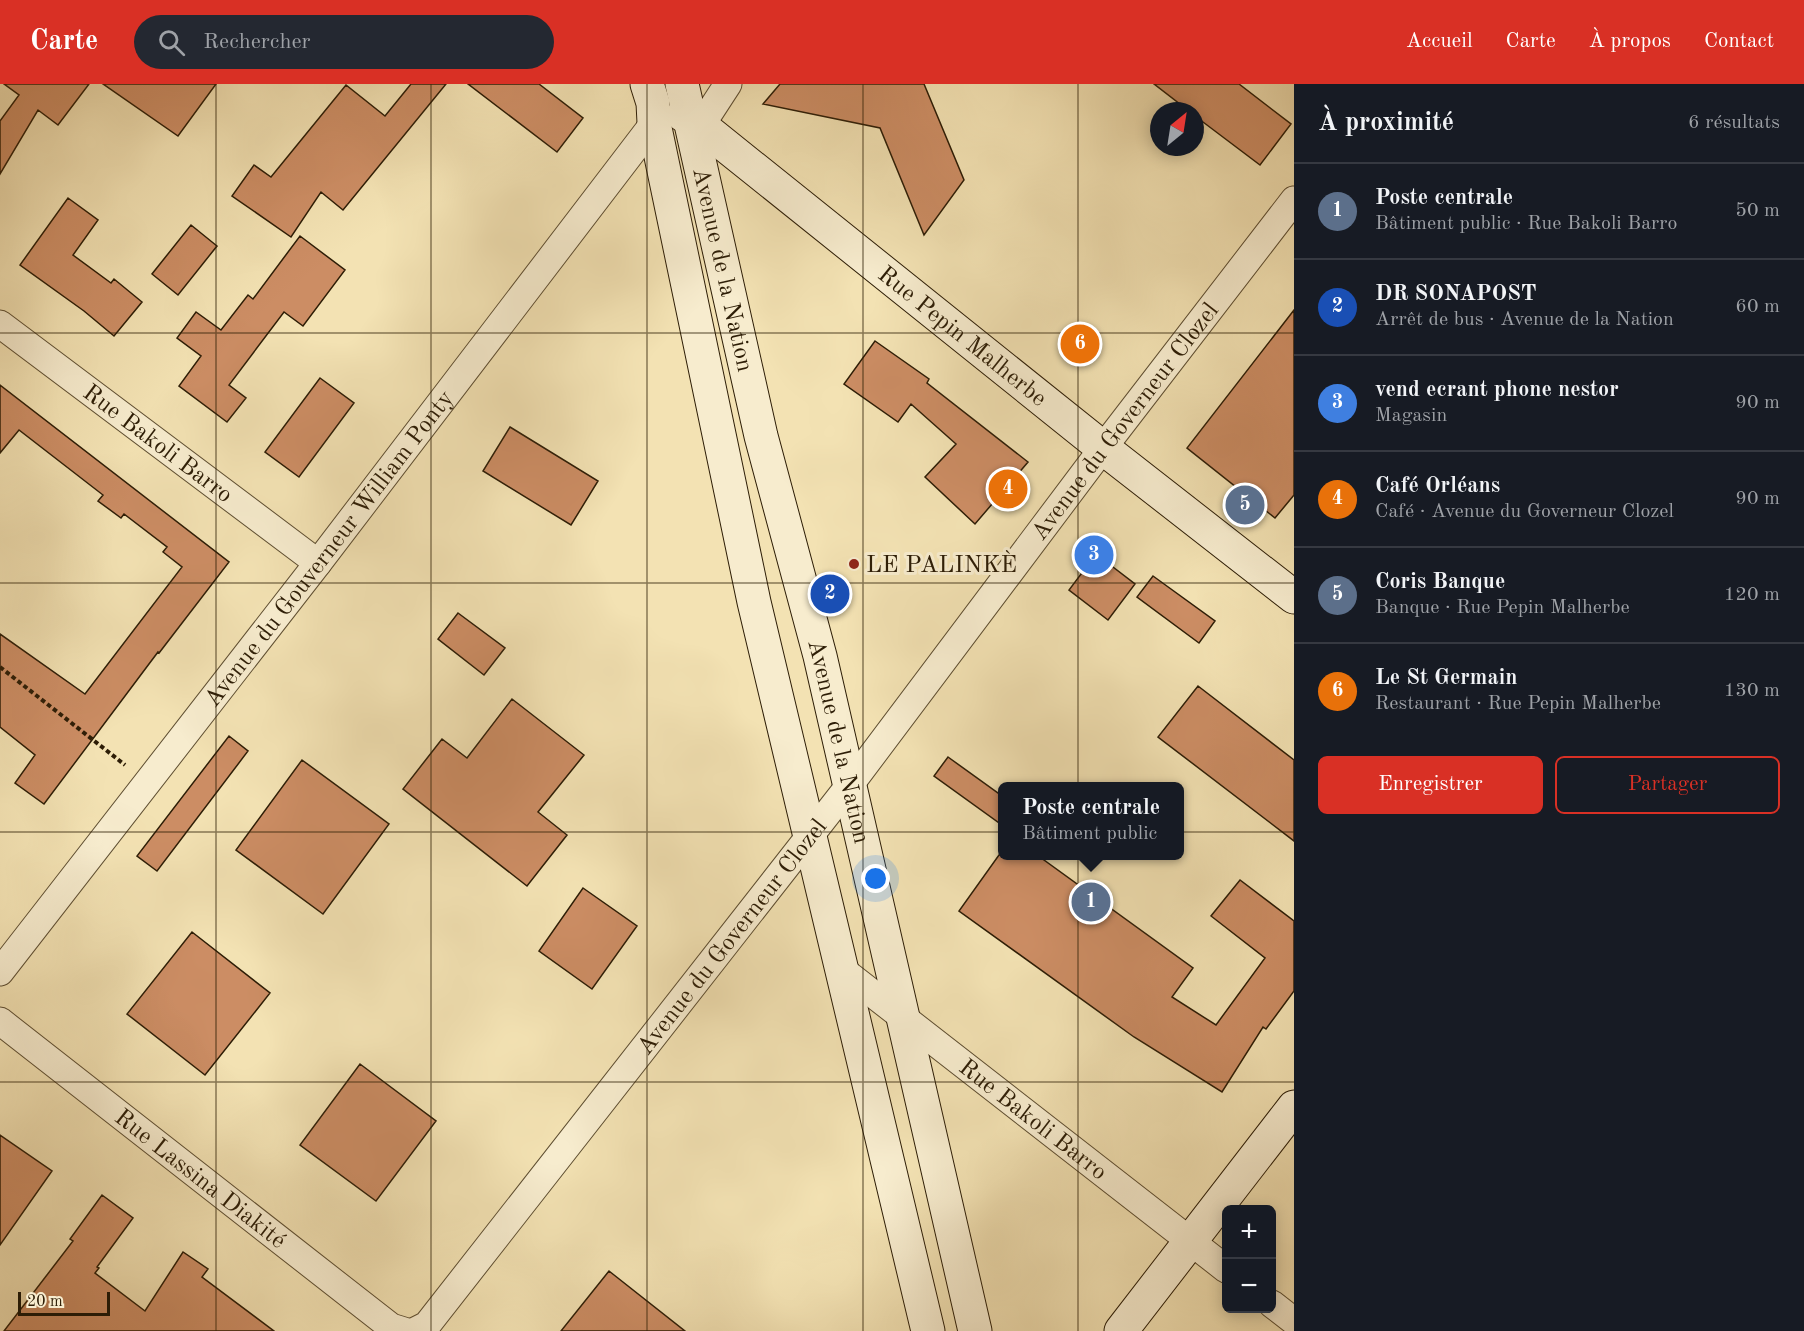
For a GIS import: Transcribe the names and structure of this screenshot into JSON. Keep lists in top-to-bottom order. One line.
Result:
{"streets":{"main road":["Avenue de la Nation","Rue Pepin Malherbe"],"street":["Avenue du Governeur Clozel","Rue Bakoli Barro","Avenue du Gouverneur William Ponty","Rue Lassina Diakité"]},"crossings":[["Avenue de la Nation","Rue Pepin Malherbe"],["Avenue de la Nation","Avenue du Governeur Clozel"],["Avenue de la Nation","Rue Bakoli Barro"],["Avenue de la Nation","Avenue du Gouverneur William Ponty"],["Rue Pepin Malherbe","Avenue du Governeur Clozel"],["Rue Pepin Malherbe","Avenue du Gouverneur William Ponty"],["Avenue du Governeur Clozel","Rue Lassina Diakité"],["Rue Bakoli Barro","Avenue du Gouverneur William Ponty"]],"places":["LE PALINKÈ"],"scale_bar":"20 m","north":"top right","page":{"header":"Carte","search":"Rechercher","nav":["Accueil","Carte","À propos","Contact"],"heading":["À proximité","6 résultats"],"list":[{"mark":"1","name":"Poste centrale","note":"Bâtiment public · Rue Bakoli Barro","value":"50 m"},{"mark":"2","name":"DR SONAPOST","note":"Arrêt de bus · Avenue de la Nation","value":"60 m"},{"mark":"3","name":"vend ecrant phone nestor","note":"Magasin","value":"90 m"},{"mark":"4","name":"Café Orléans","note":"Café · Avenue du Governeur Clozel","value":"90 m"},{"mark":"5","name":"Coris Banque","note":"Banque · Rue Pepin Malherbe","value":"120 m"},{"mark":"6","name":"Le St Germain","note":"Restaurant · Rue Pepin Malherbe","value":"130 m"}],"pins":["6","4","5","3","2","1"],"buttons":["Enregistrer","Partager"],"popup":["Poste centrale","Bâtiment public"],"map_buttons":["+","−"],"scale":"20 m"}}
